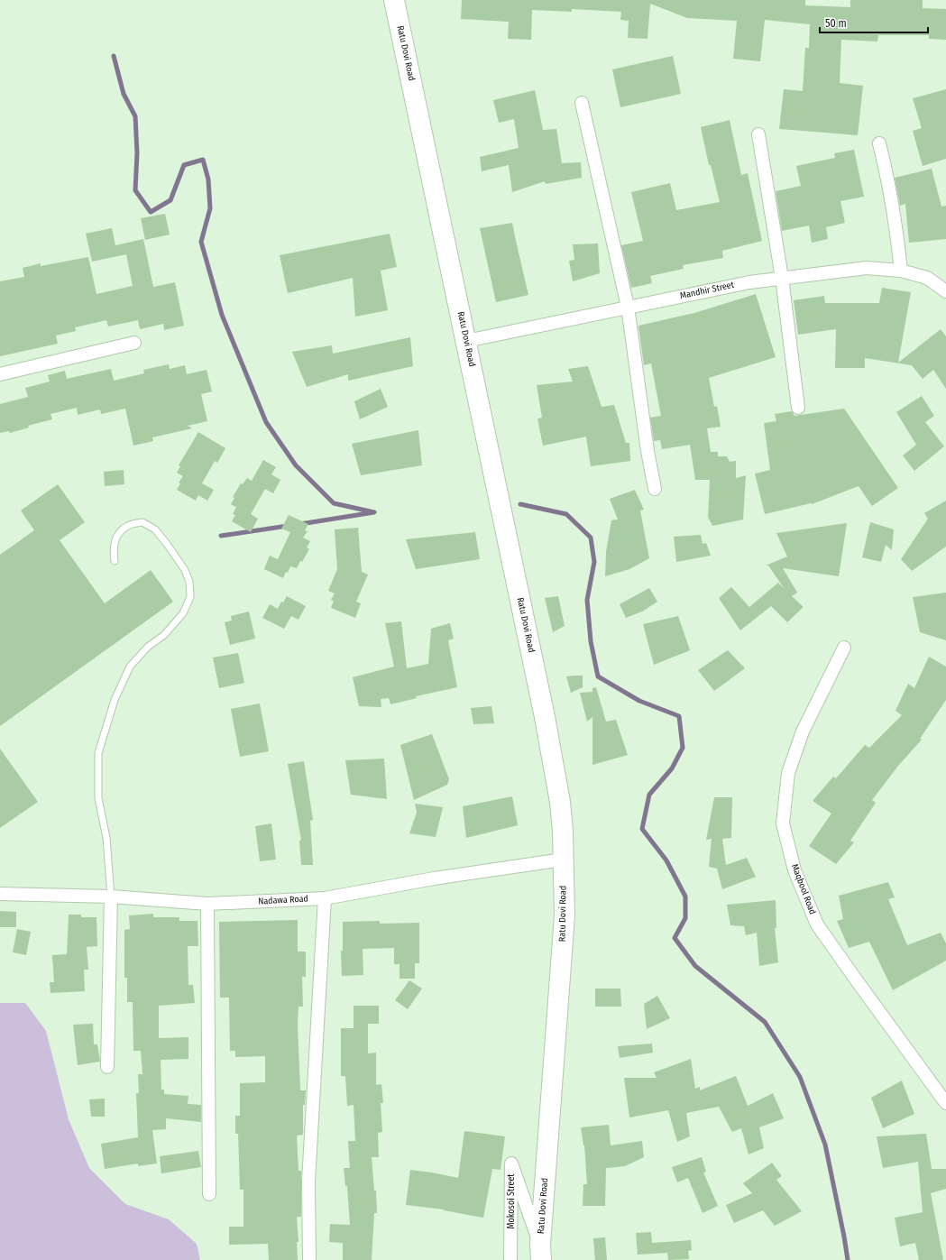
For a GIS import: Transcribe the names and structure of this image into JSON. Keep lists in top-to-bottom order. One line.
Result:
{"streets":{"main road":["Ratu Dovi Road"],"street":["Mandhir Street","Maqbool Road","Nadawa Road","Mokosoi Street"]},"crossings":[["Ratu Dovi Road","Mandhir Street"],["Ratu Dovi Road","Nadawa Road"],["Ratu Dovi Road","Mokosoi Street"]],"scale_bar":"50 m"}
